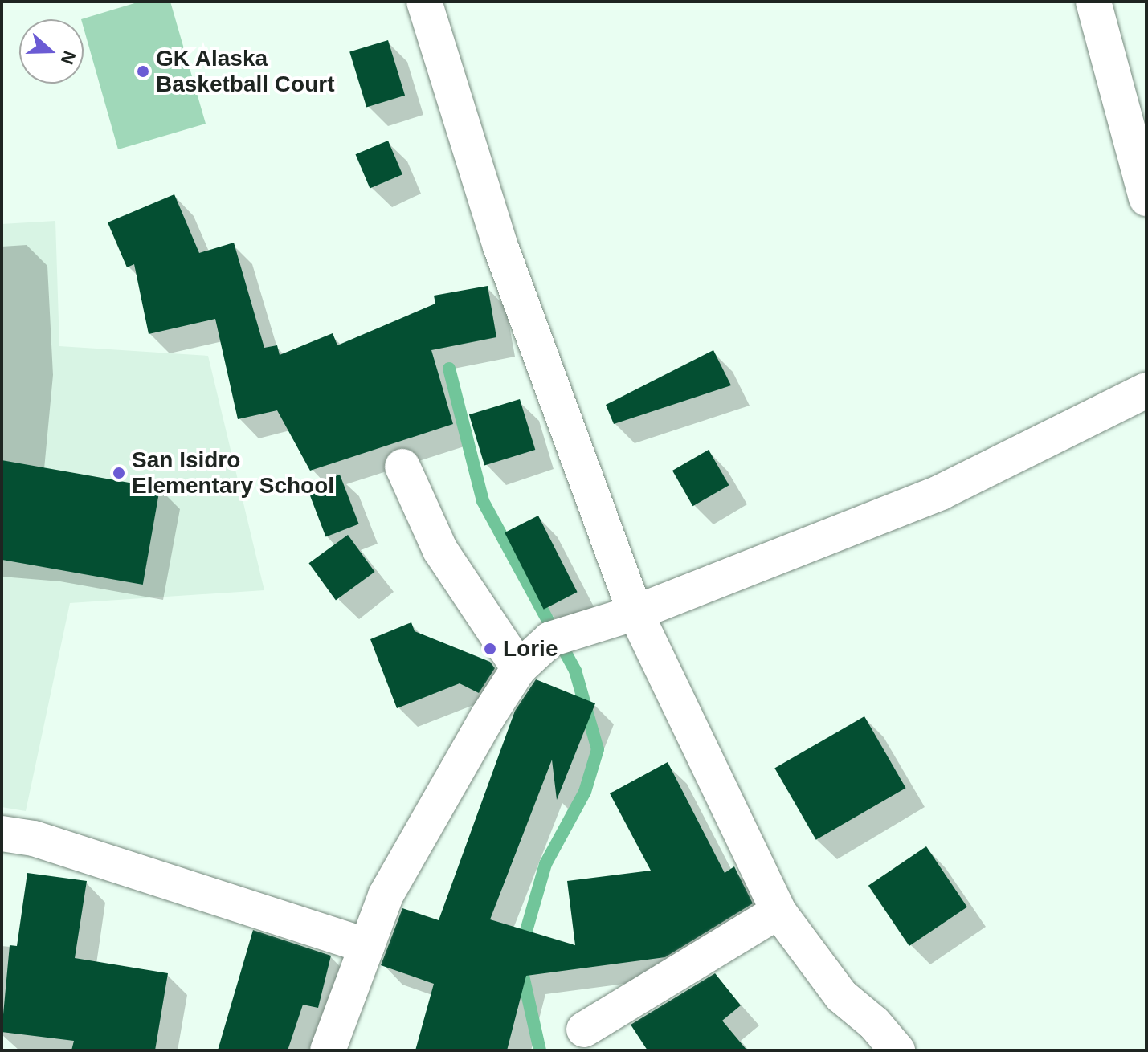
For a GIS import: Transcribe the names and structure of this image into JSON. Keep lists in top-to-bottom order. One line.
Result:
{"places":["GK Alaska Basketball Court","San Isidro Elementary School","Lorie"],"north":"right"}
